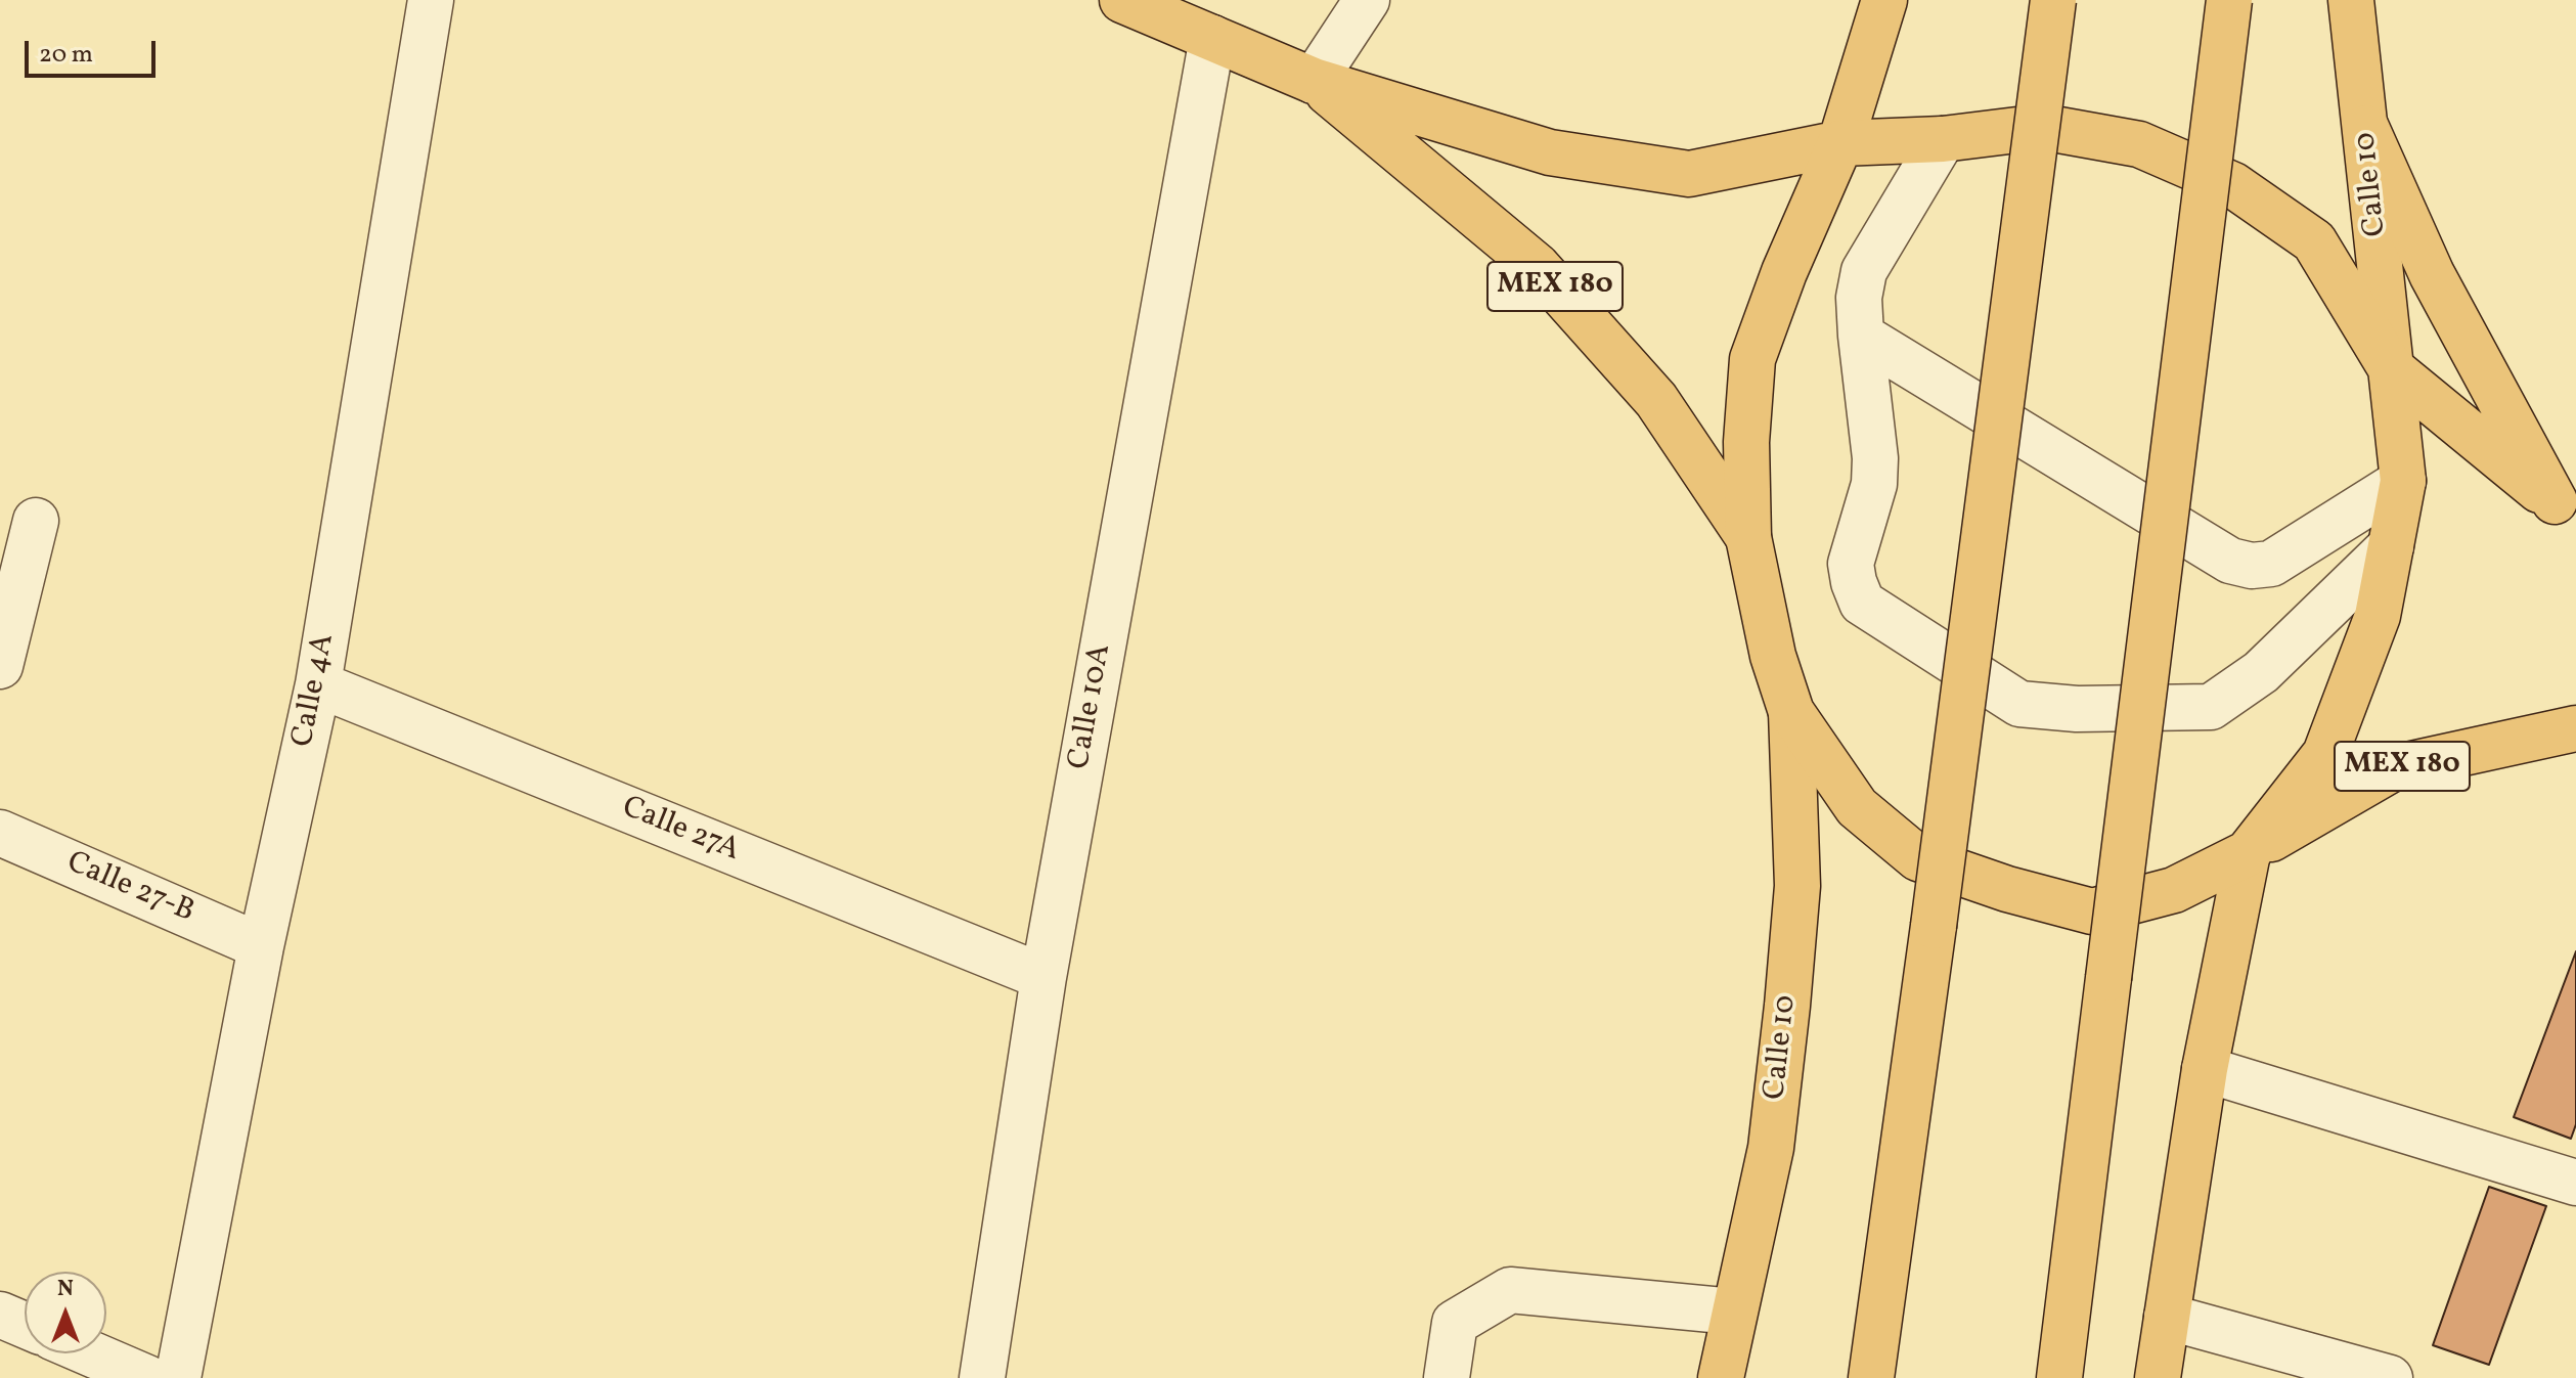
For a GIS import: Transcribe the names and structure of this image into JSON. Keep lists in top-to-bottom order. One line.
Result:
{"streets":{"main road":["Calle 10","MEX 180"],"street":["Calle 4A","Calle 10A","Calle 27A","Calle 27-B"]},"crossings":[["Calle 10","MEX 180"],["MEX 180","Calle 10A"],["Calle 4A","Calle 27A"],["Calle 4A","Calle 27-B"],["Calle 10A","Calle 27A"]],"scale_bar":"20 m","north":"top"}
